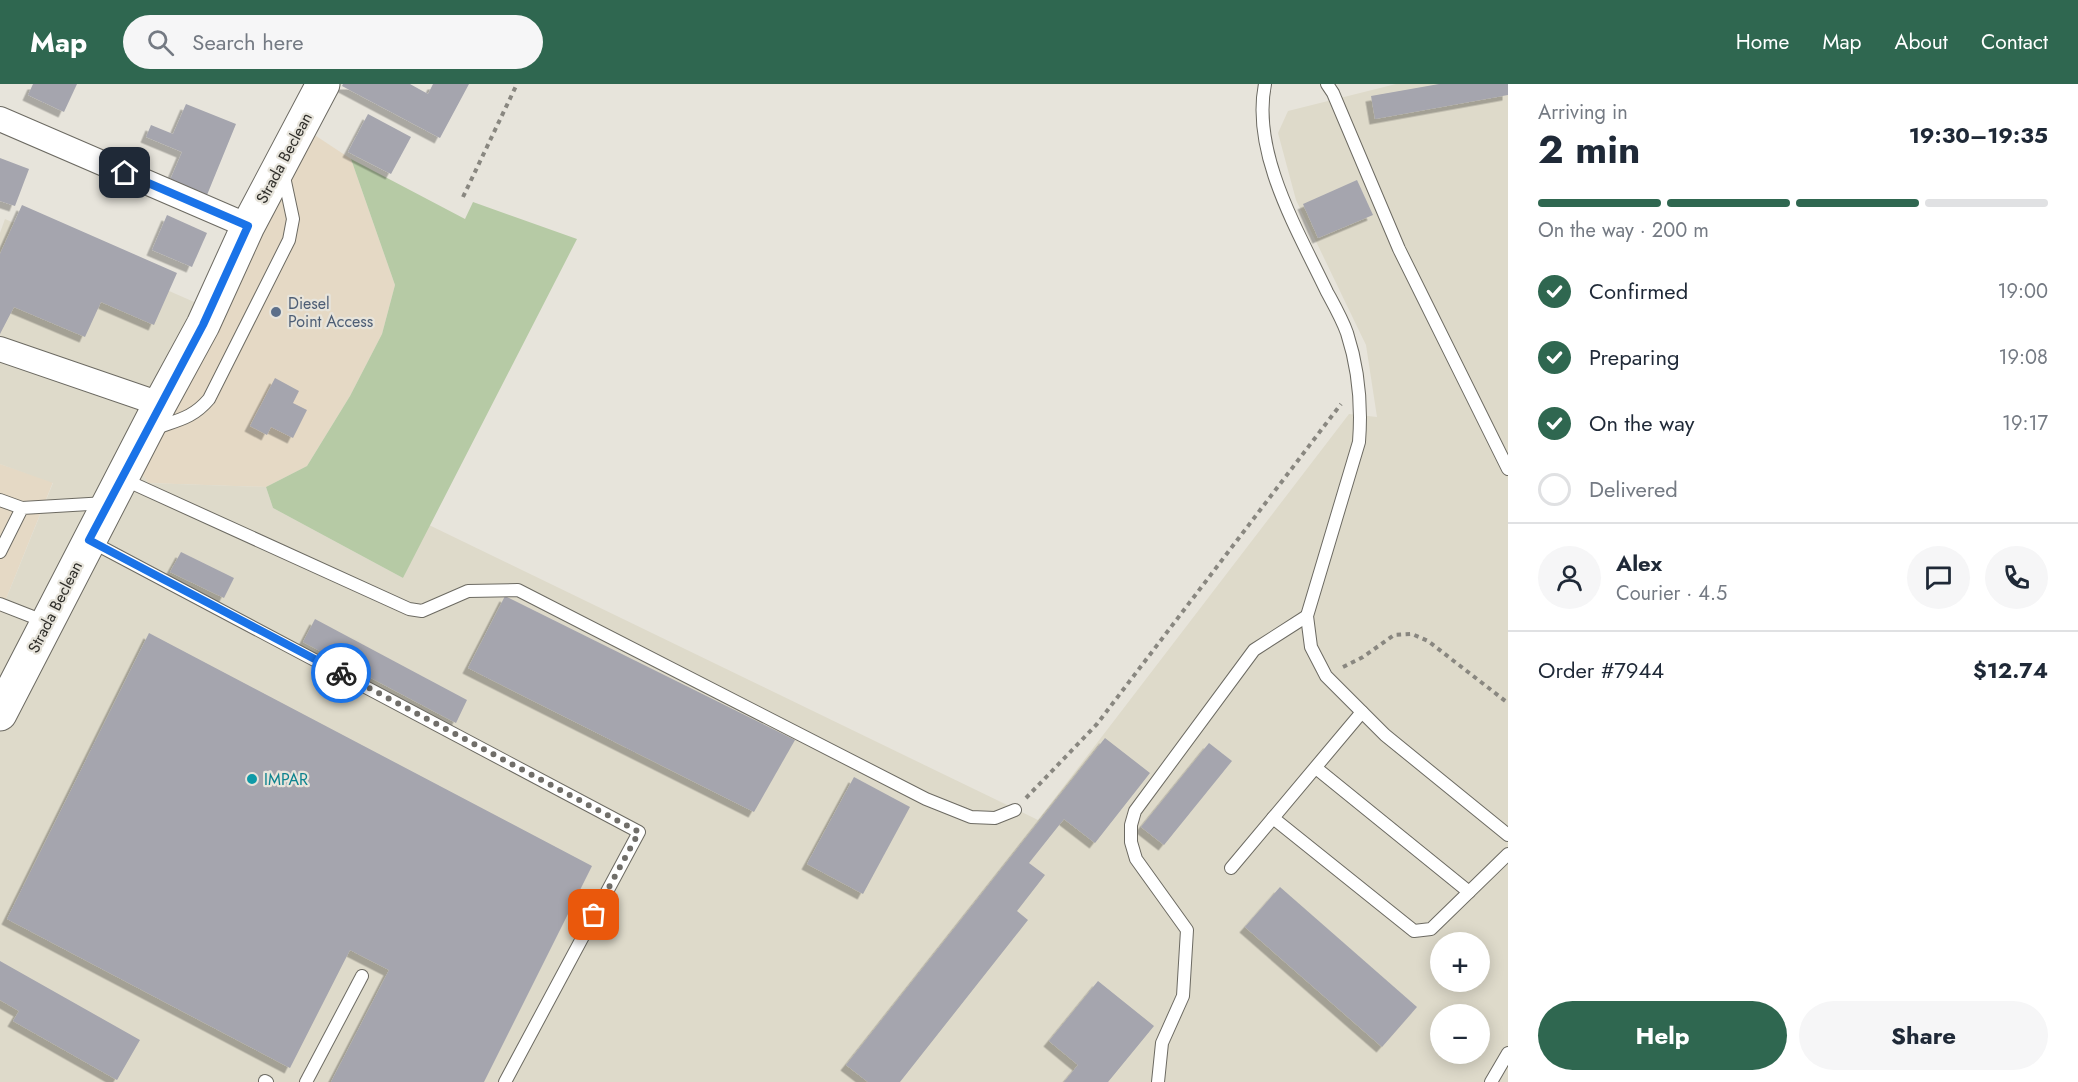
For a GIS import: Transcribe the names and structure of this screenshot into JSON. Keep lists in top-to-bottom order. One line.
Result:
{"streets":{"main road":["Strada Beclean"]},"places":["Diesel Point Access","IMPAR"],"page":{"header":"Map","search":"Search here","nav":["Home","Map","About","Contact"],"heading":["2 min","Arriving in","19:30–19:35"],"panel":["Alex","Courier · 4.5","Order #7944","$12.74"],"bar":"On the way · 200 m","list":[["Confirmed","19:00"],["Preparing","19:08"],["On the way","19:17"],"Delivered"],"map_buttons":["+","−"],"buttons":["Help","Share"]}}
